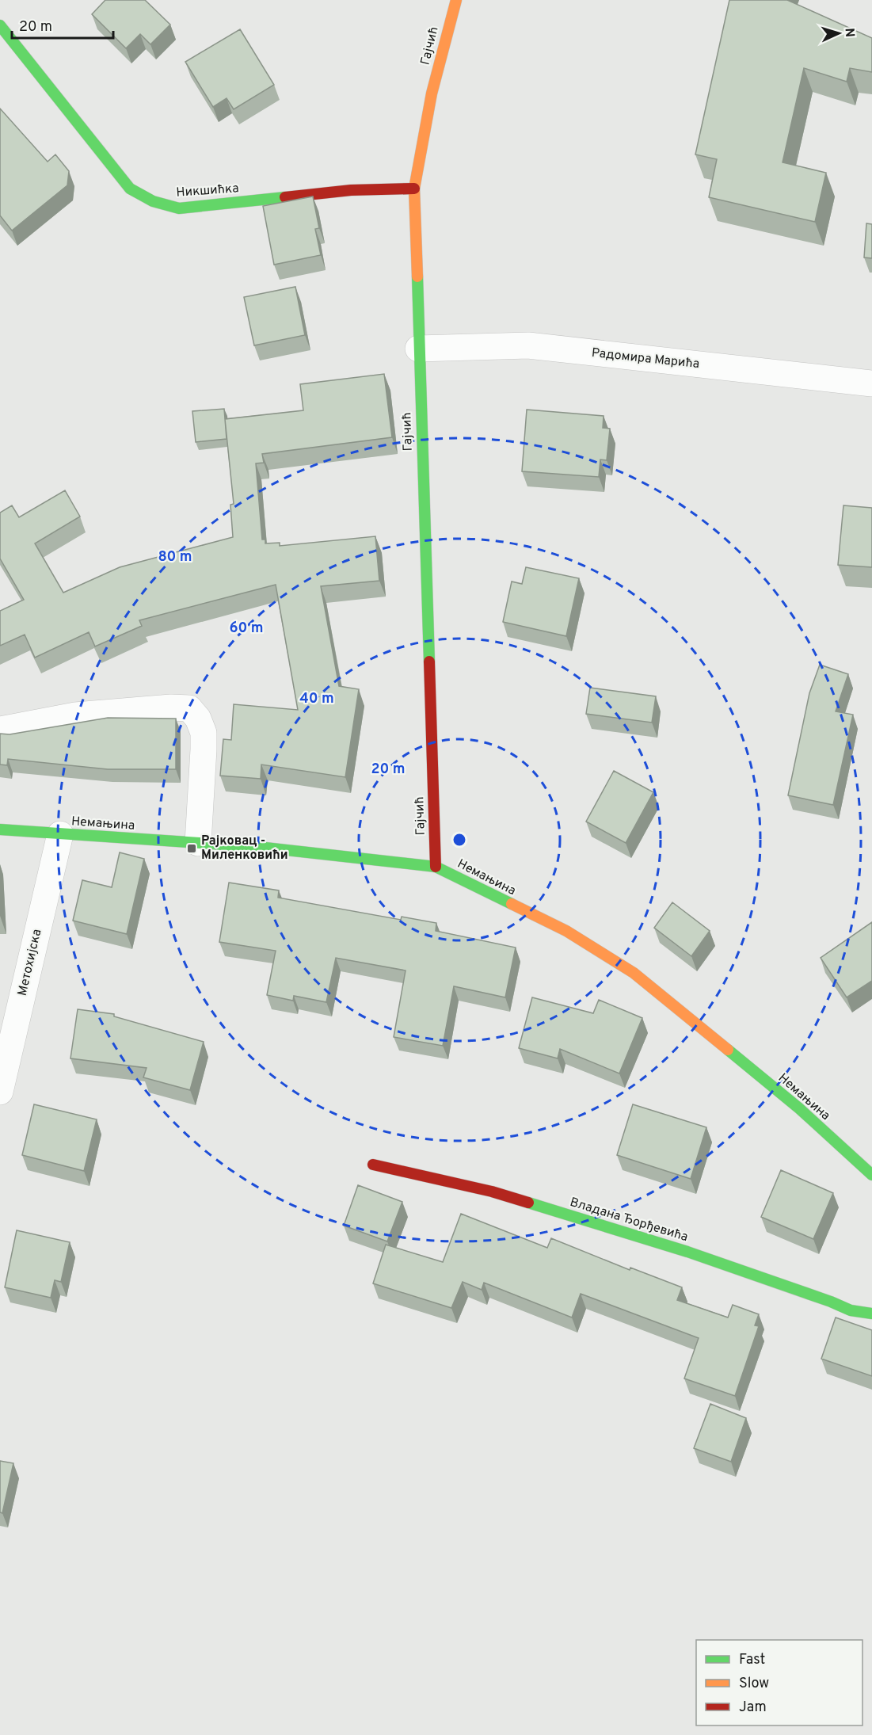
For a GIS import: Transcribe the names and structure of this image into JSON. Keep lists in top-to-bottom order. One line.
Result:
{"streets":{"street":["Гајчић","Никшићка","Радомира Марића","Немањина","Метохијска","Владана Ђорђевића"]},"crossings":[["Гајчић","Никшићка"],["Гајчић","Радомира Марића"],["Гајчић","Немањина"],["Немањина","Метохијска"]],"places":{"transit":["Рајковац - Миленковићи"]},"legend":["Fast","Slow","Jam"],"scale_bar":"20 m","north":"right","rings":["80 m","60 m","40 m","20 m"]}
